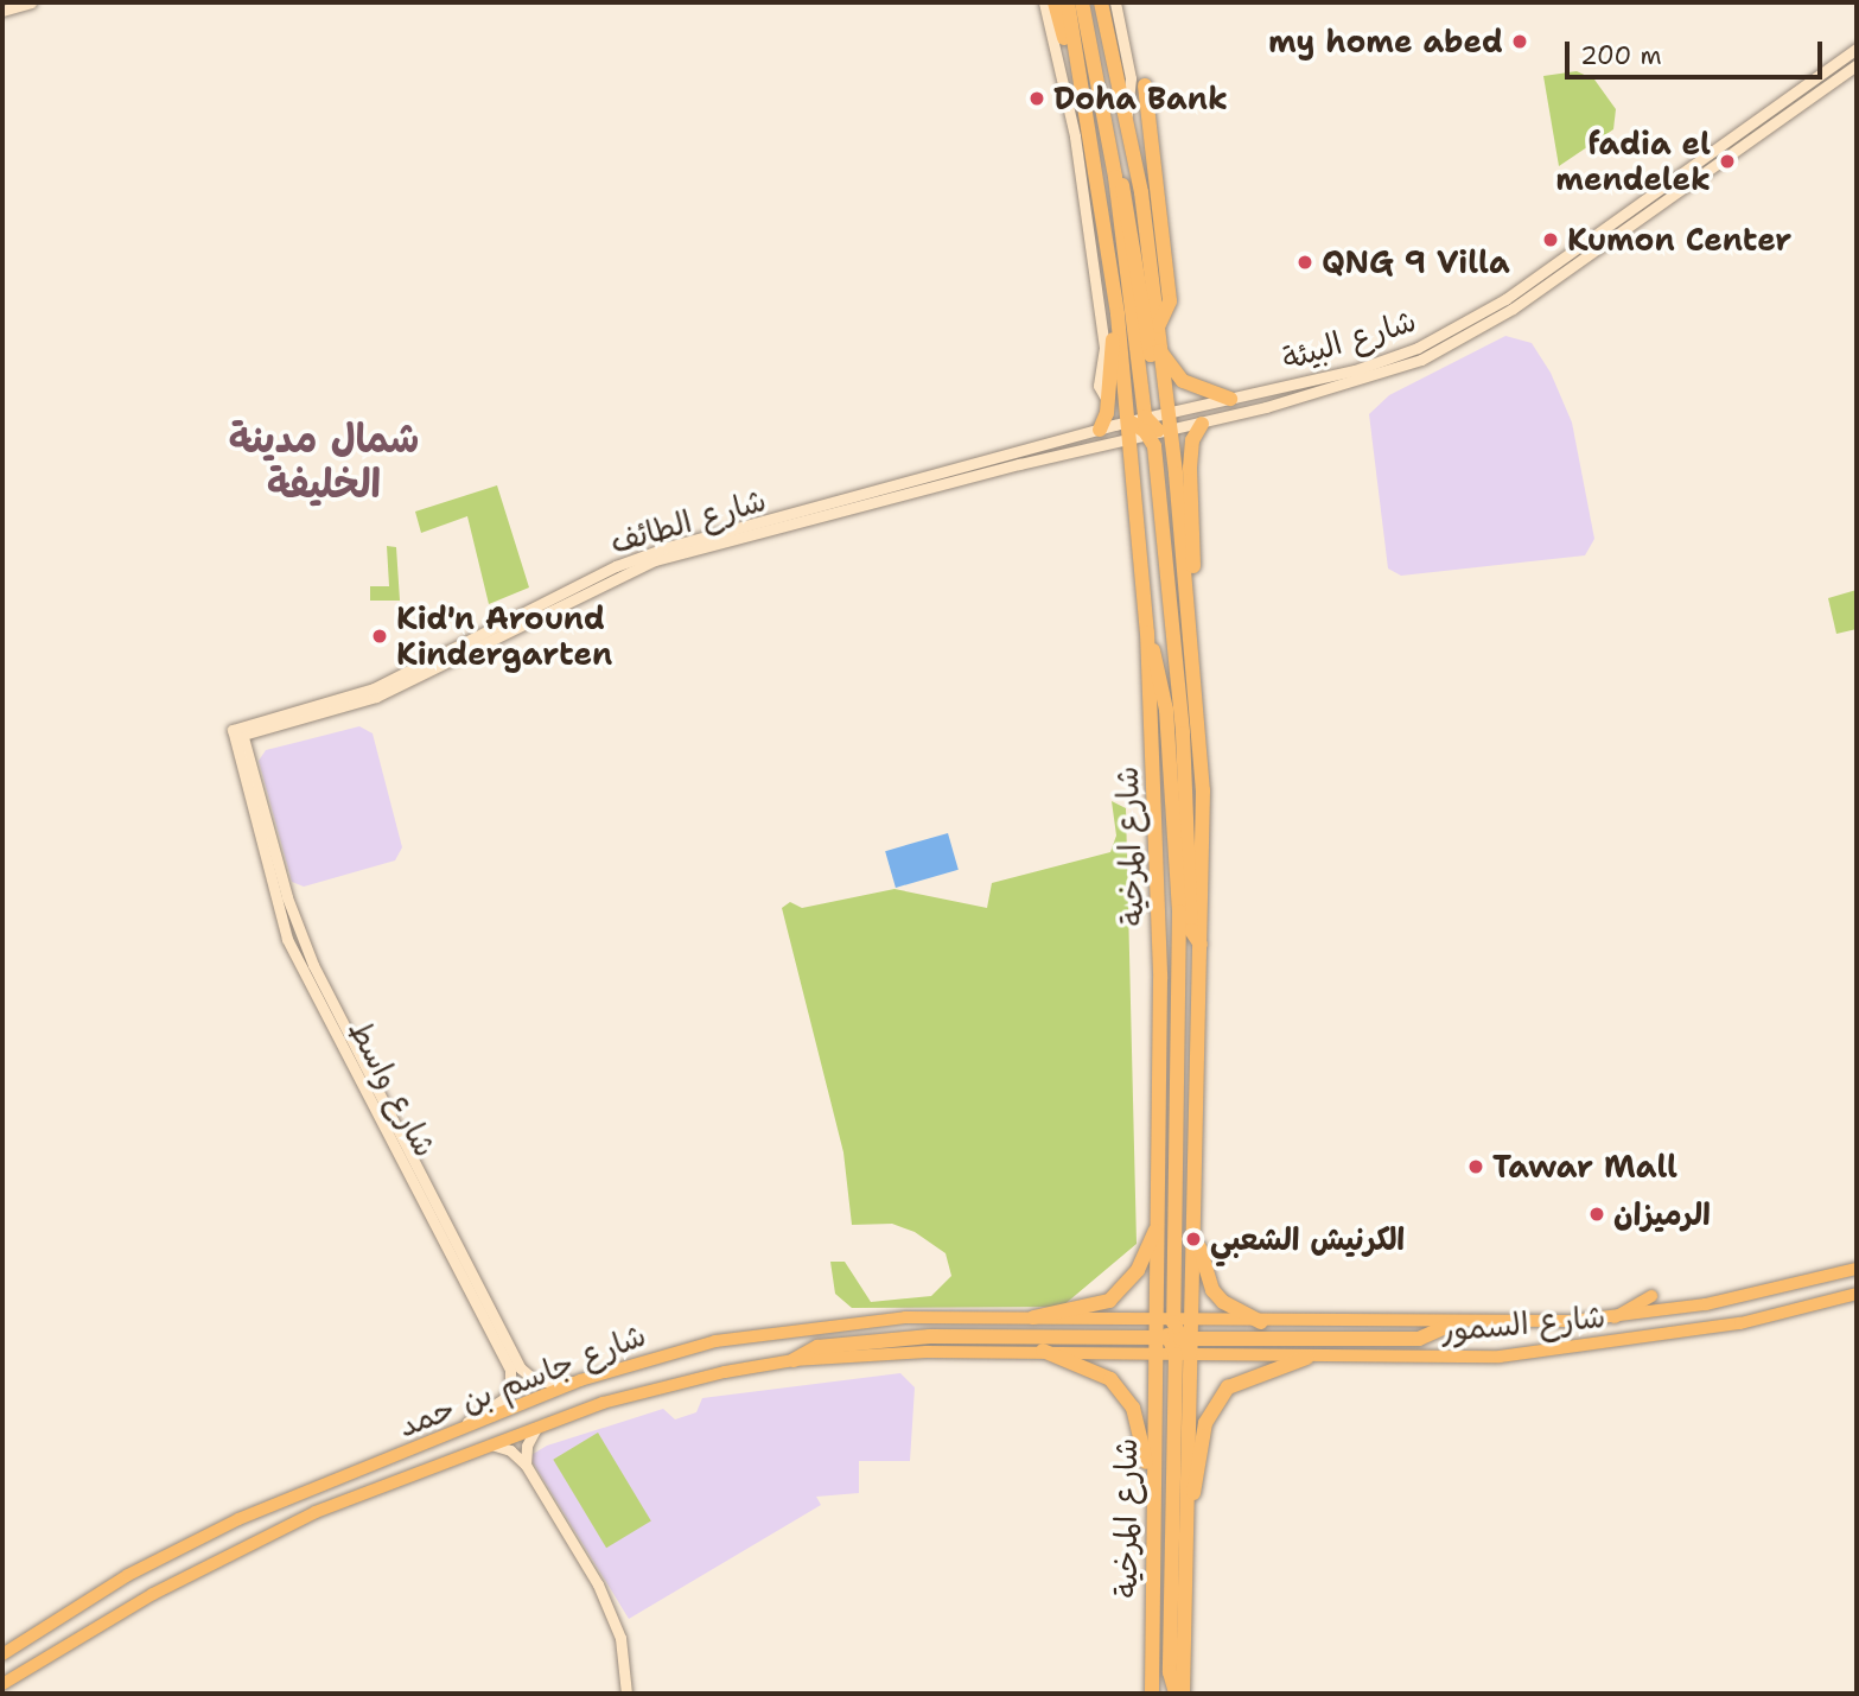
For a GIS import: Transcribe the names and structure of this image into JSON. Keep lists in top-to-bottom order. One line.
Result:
{"streets":{"highway":["شارع المرخية"],"main road":["شارع السمور","شارع جاسم بن حمد"],"street":["شارع البيئة","شارع الطائف","شارع واسط"]},"crossings":[["شارع البيئة","شارع الطائف"],["شارع البيئة","شارع المرخية"],["شارع الطائف","شارع المرخية"],["شارع الطائف","شارع واسط"],["شارع المرخية","شارع السمور"],["شارع المرخية","شارع جاسم بن حمد"],["شارع واسط","شارع جاسم بن حمد"],["شارع السمور","شارع جاسم بن حمد"]],"districts":["شمال مدينة الخليفة"],"places":["my home abed","Doha Bank","fadia el mendelek","Kumon Center","QNG 9 Villa","Kid'n Around Kindergarten","Tawar Mall","الرميزان","الكرنيش الشعبي"],"scale_bar":"200 m"}
